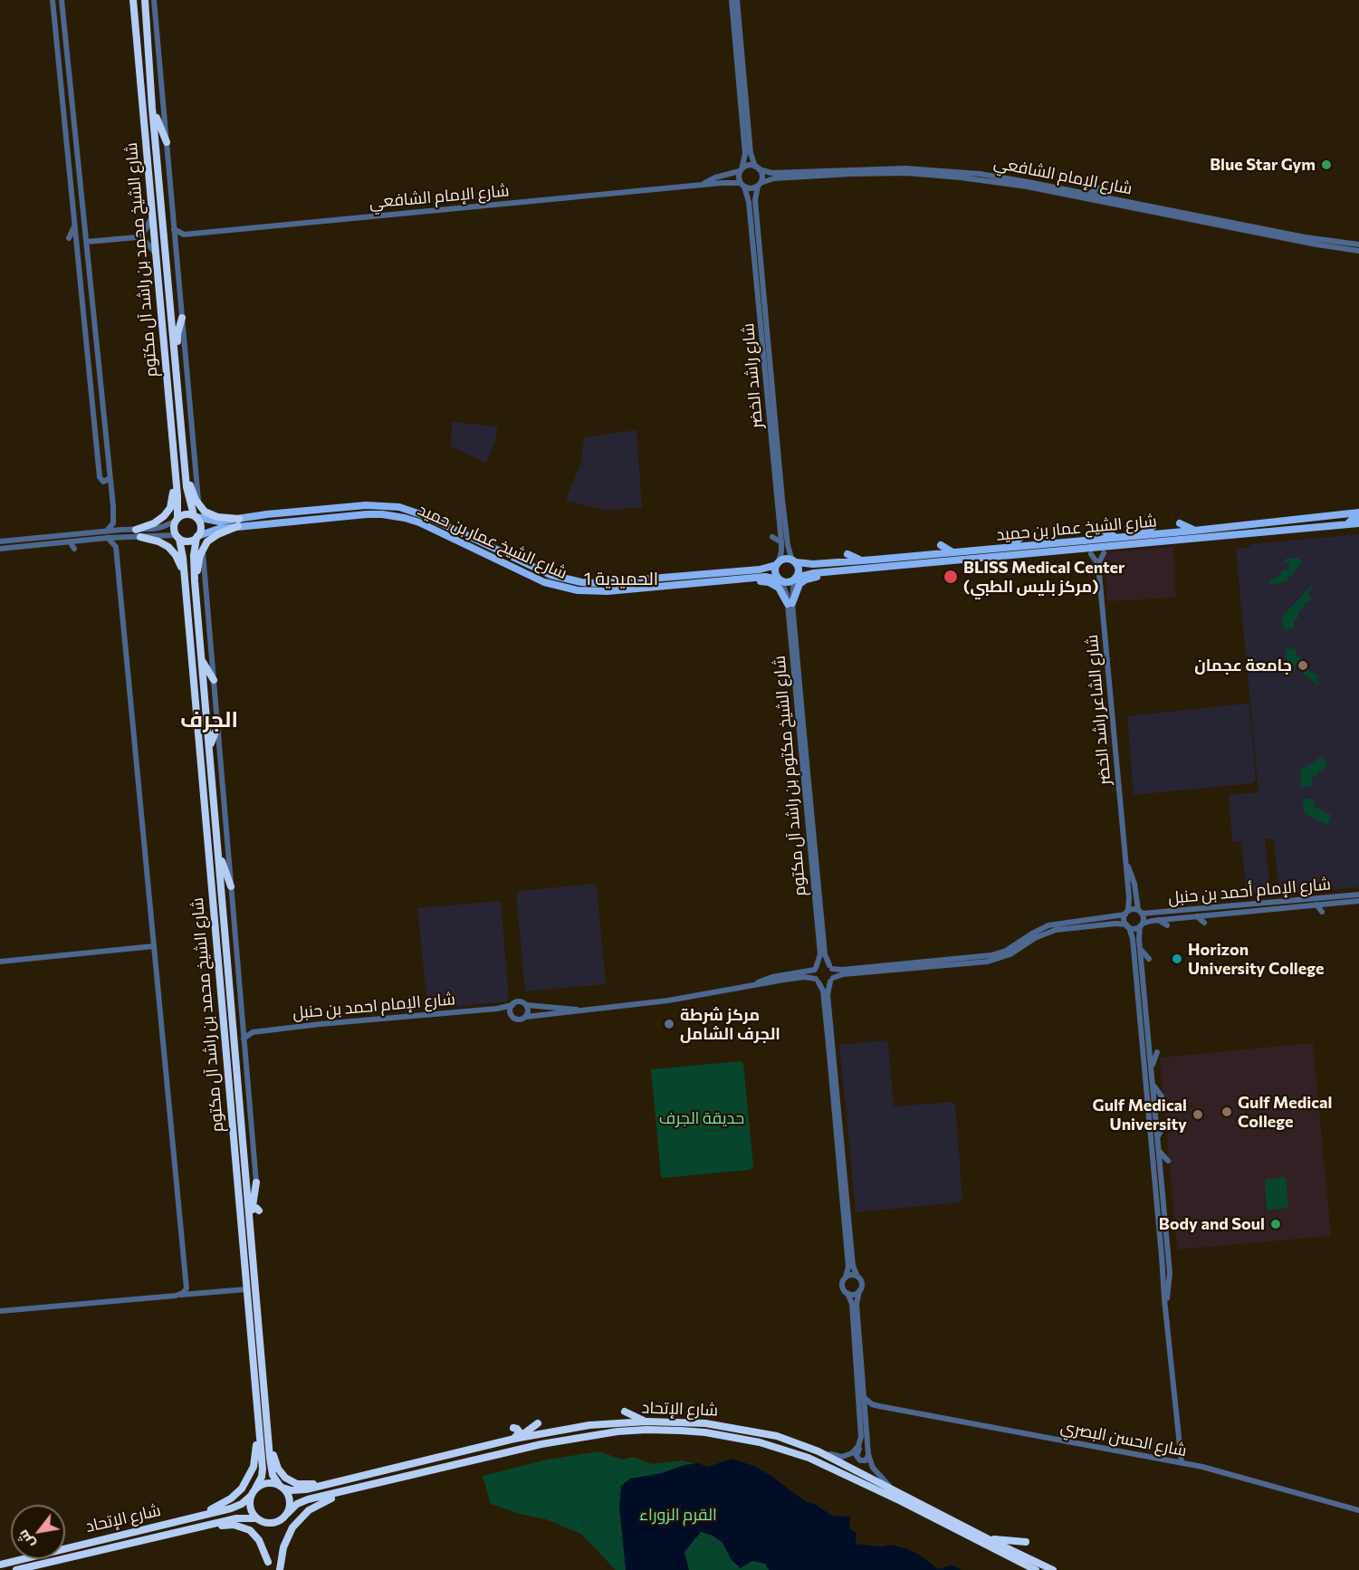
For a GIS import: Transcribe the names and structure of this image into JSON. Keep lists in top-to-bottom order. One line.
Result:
{"streets":{"highway":["شارع الشيخ محمد بن راشد آل مكتوم","شارع الإتحاد"],"main road":["شارع الشيخ عمار بن حميد"],"street":["شارع الإمام الشافعي","شارع راشد الخضر","شارع الشاعر راشد الخضر","شارع الشيخ مكتوم بن راشد آل مكتوم","شارع الإمام أحمد بن حنبل","شارع الإمام احمد بن حنبل","شارع الحسن البصري"]},"crossings":[["شارع الإمام الشافعي","شارع راشد الخضر"],["شارع الشيخ محمد بن راشد آل مكتوم","شارع الشيخ عمار بن حميد"],["شارع الشيخ محمد بن راشد آل مكتوم","شارع الإتحاد"],["شارع راشد الخضر","شارع الشيخ عمار بن حميد"],["شارع راشد الخضر","شارع الشيخ مكتوم بن راشد آل مكتوم"],["شارع الشيخ عمار بن حميد","شارع الشيخ مكتوم بن راشد آل مكتوم"],["شارع الشاعر راشد الخضر","شارع الإمام أحمد بن حنبل"]],"districts":["الحميدية 1","الجرف"],"parks":["حديقة الجرف","القرم الزوراء"],"places":["Blue Star Gym","BLISS Medical Center (مركز بليس الطبي)","جامعة عجمان","Horizon University College","مركز شرطة الجرف الشامل","Gulf Medical College","Gulf Medical University","Body and Soul"],"north":"bottom left"}
